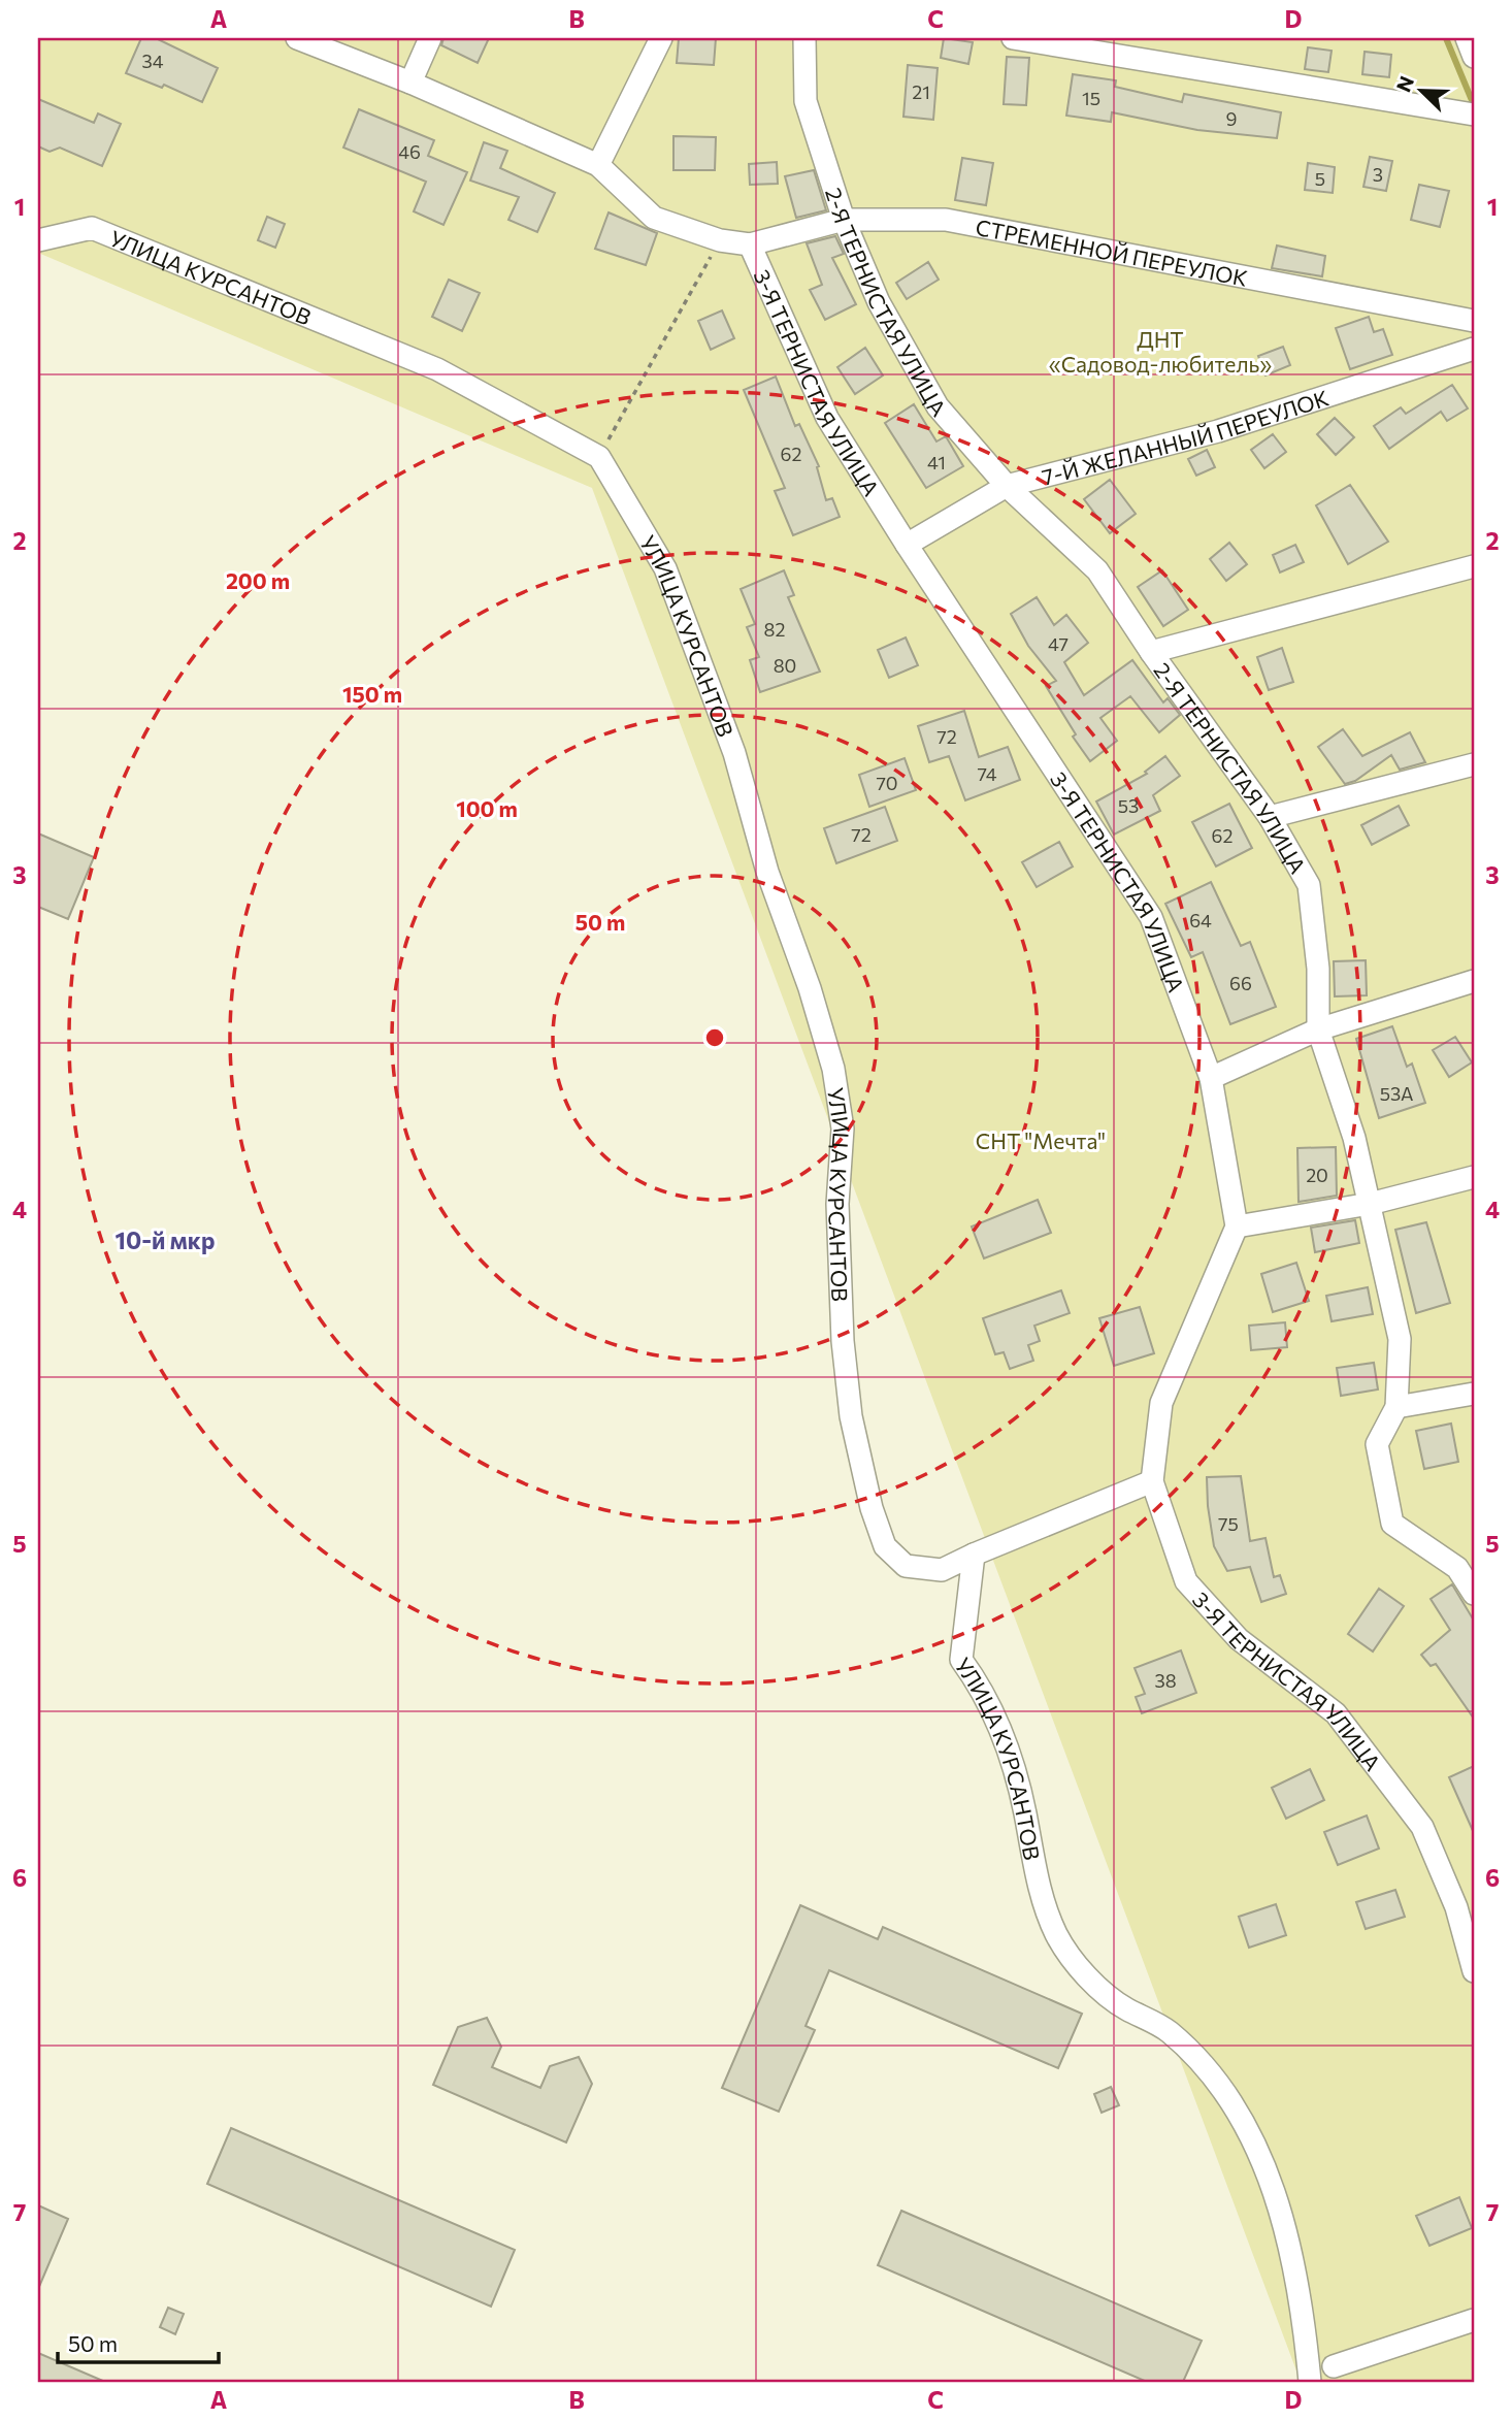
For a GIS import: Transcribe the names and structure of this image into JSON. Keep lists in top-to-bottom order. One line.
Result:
{"streets":{"street":["СТРЕМЕННОЙ ПЕРЕУЛОК","УЛИЦА КУРСАНТОВ","2-Я ТЕРНИСТАЯ УЛИЦА","3-Я ТЕРНИСТАЯ УЛИЦА","7-Й ЖЕЛАННЫЙ ПЕРЕУЛОК"]},"crossings":[["СТРЕМЕННОЙ ПЕРЕУЛОК","2-Я ТЕРНИСТАЯ УЛИЦА"],["СТРЕМЕННОЙ ПЕРЕУЛОК","3-Я ТЕРНИСТАЯ УЛИЦА"],["2-Я ТЕРНИСТАЯ УЛИЦА","7-Й ЖЕЛАННЫЙ ПЕРЕУЛОК"],["3-Я ТЕРНИСТАЯ УЛИЦА","7-Й ЖЕЛАННЫЙ ПЕРЕУЛОК"]],"districts":["10-й мкр"],"parks":["ДНТ «Садовод-любитель»","СНТ \"Мечта\""],"house_numbers":["34","21","15","9","46","3","5","62","41","82","47","80","72","74","70","53","72","62","64","66","53А","20","75","38"],"scale_bar":"50 m","north":"top left","grid":{"columns":["A","B","C","D"],"rows":["1","2","3","4","5","6","7"]},"rings":["200 m","150 m","100 m","50 m"]}
